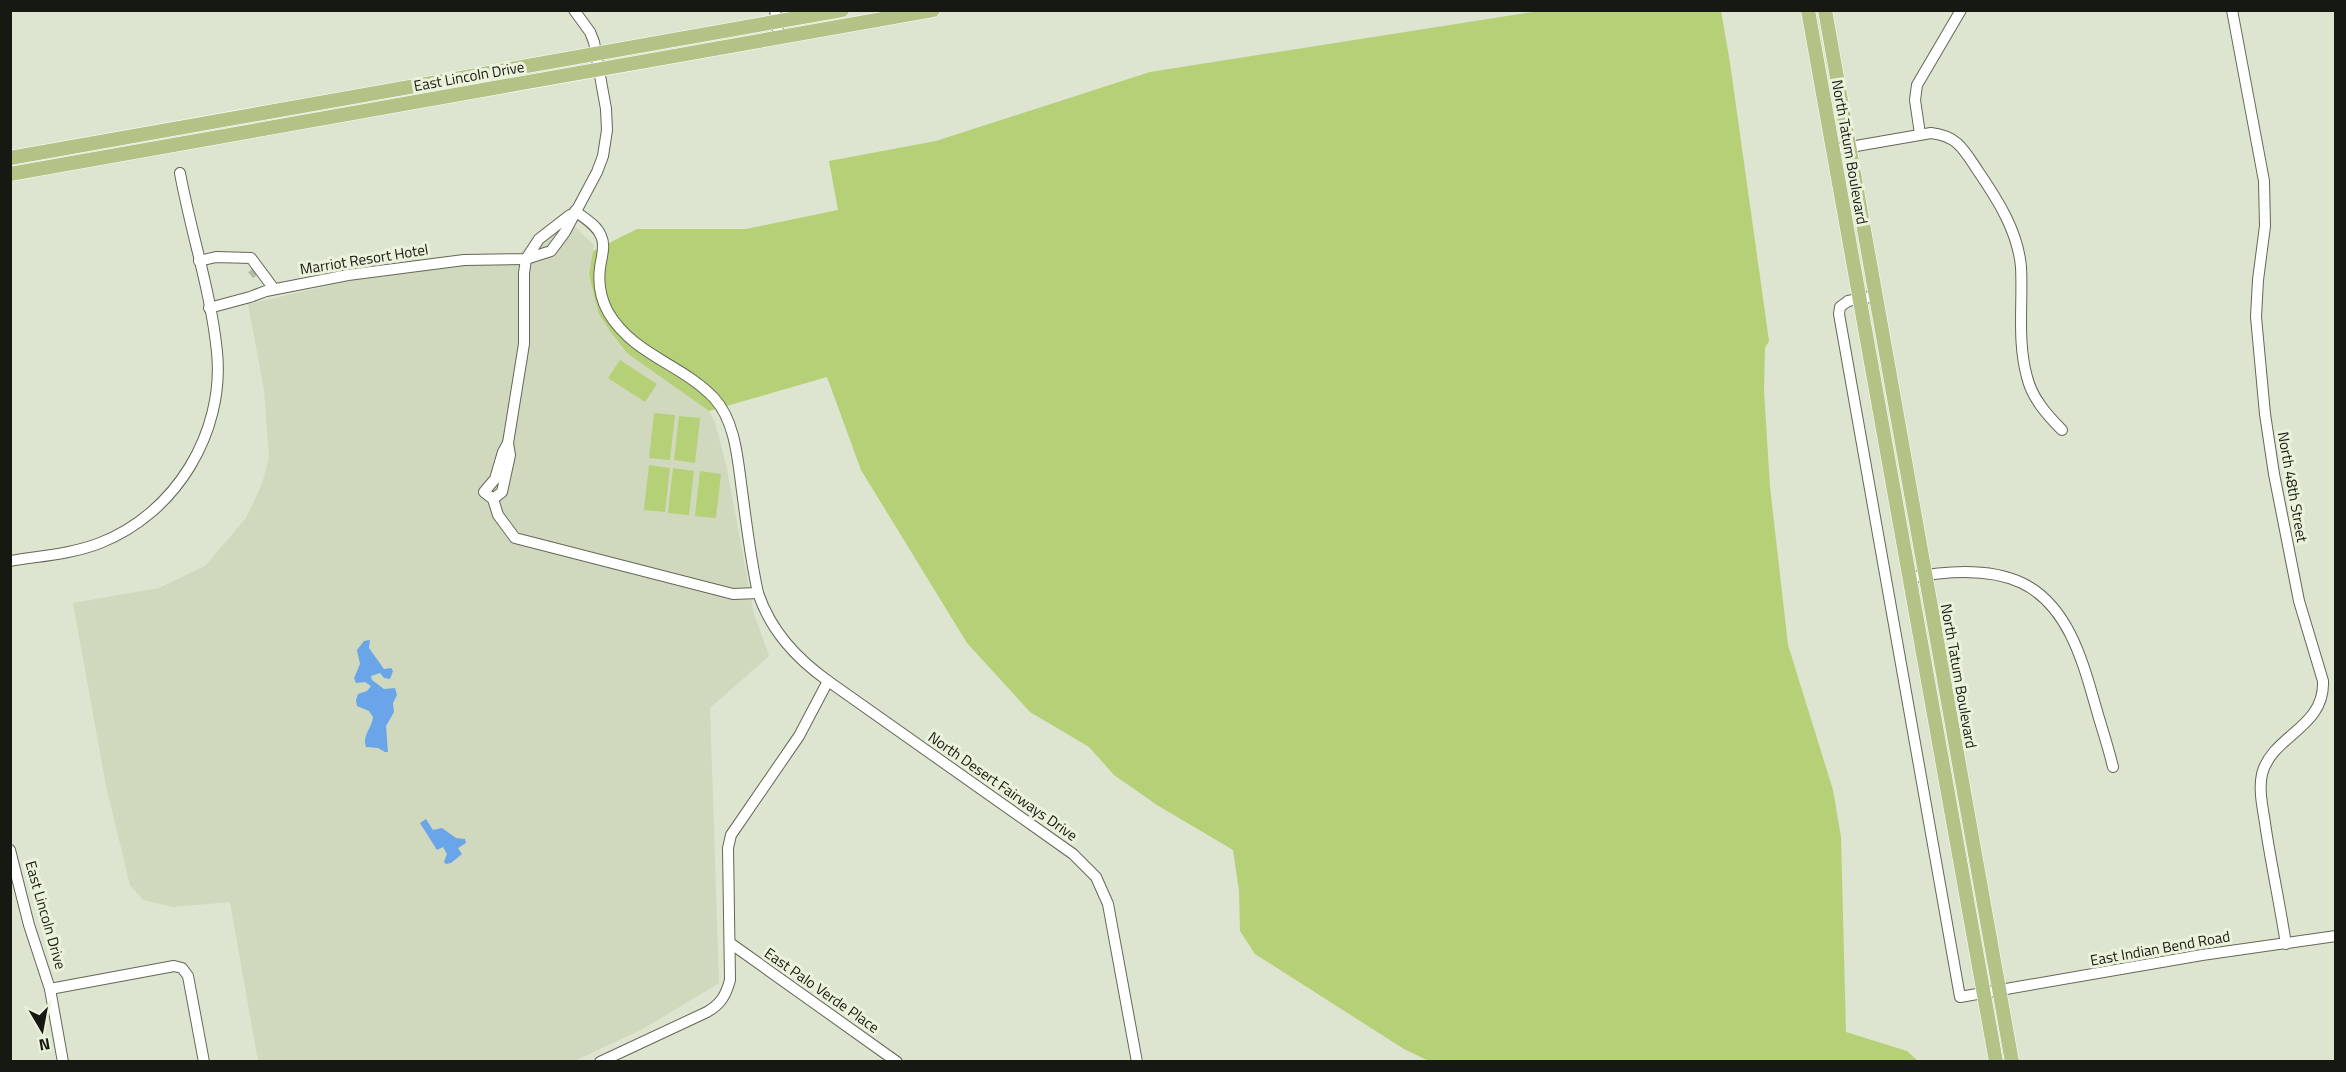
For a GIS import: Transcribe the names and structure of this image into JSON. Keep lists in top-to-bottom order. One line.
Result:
{"streets":{"main road":["East Lincoln Drive","North Tatum Boulevard"],"street":["Marriot Resort Hotel","North 48th Street","North Desert Fairways Drive","East Indian Bend Road","East Palo Verde Place"]},"crossings":[["North Tatum Boulevard","East Indian Bend Road"],["North 48th Street","East Indian Bend Road"]],"north":"bottom"}
